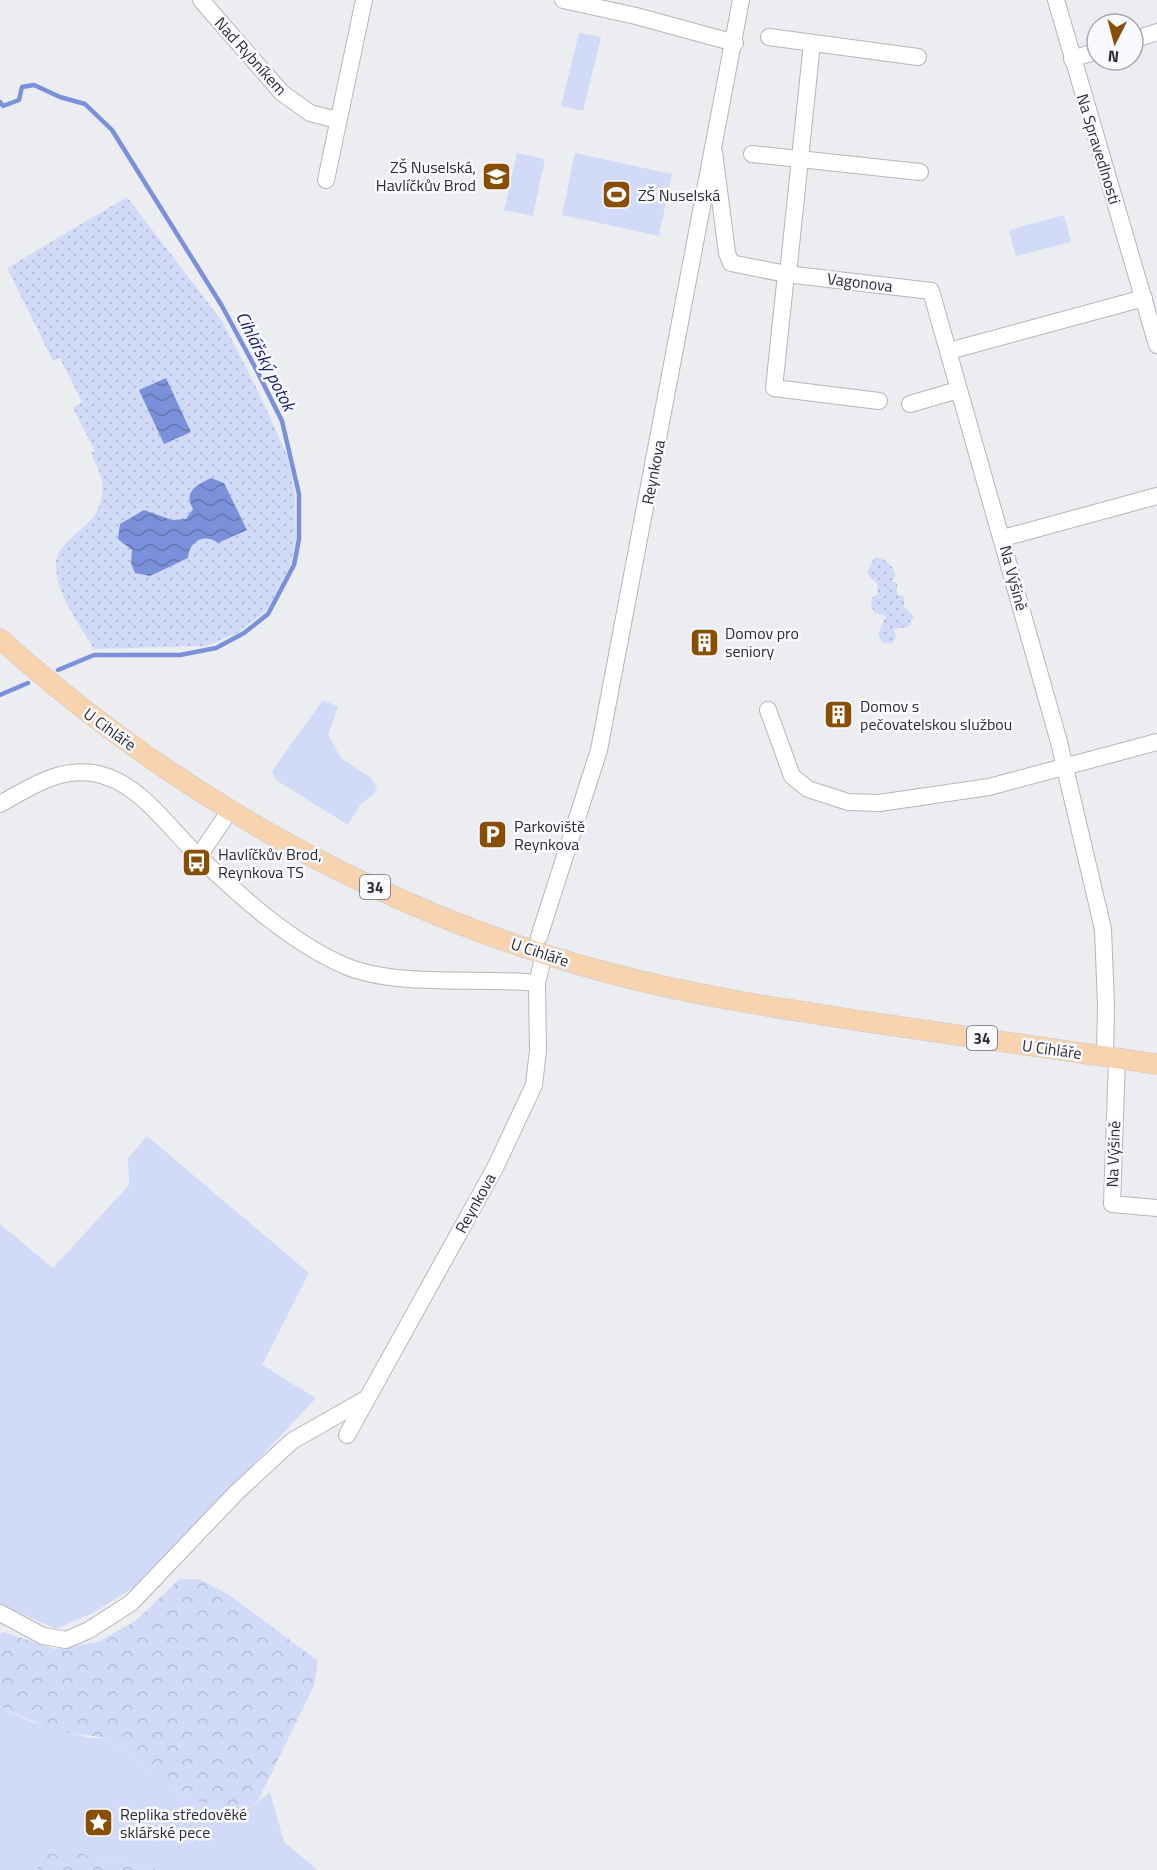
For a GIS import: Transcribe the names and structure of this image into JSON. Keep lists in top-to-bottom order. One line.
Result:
{"streets":{"main road":["U Cihláře","34"],"street":["Nad Rybníkem","Na Spravedlnosti","Vagonova","Reynkova","Na Výšině"]},"crossings":[["Vagonova","Reynkova"],["Vagonova","Na Výšině"],["Reynkova","U Cihláře"],["Na Výšině","U Cihláře"]],"water":["Cihlářský potok"],"places":{"school or university":["ZŠ Nuselská, Havlíčkův Brod"],"sports":["ZŠ Nuselská"],"building":["Domov pro seniory","Domov s pečovatelskou službou"],"parking":["Parkoviště Reynkova"],"bus stop":["Havlíčkův Brod, Reynkova TS"],"place":["Replika středověké sklářské pece"]},"north":"bottom"}
